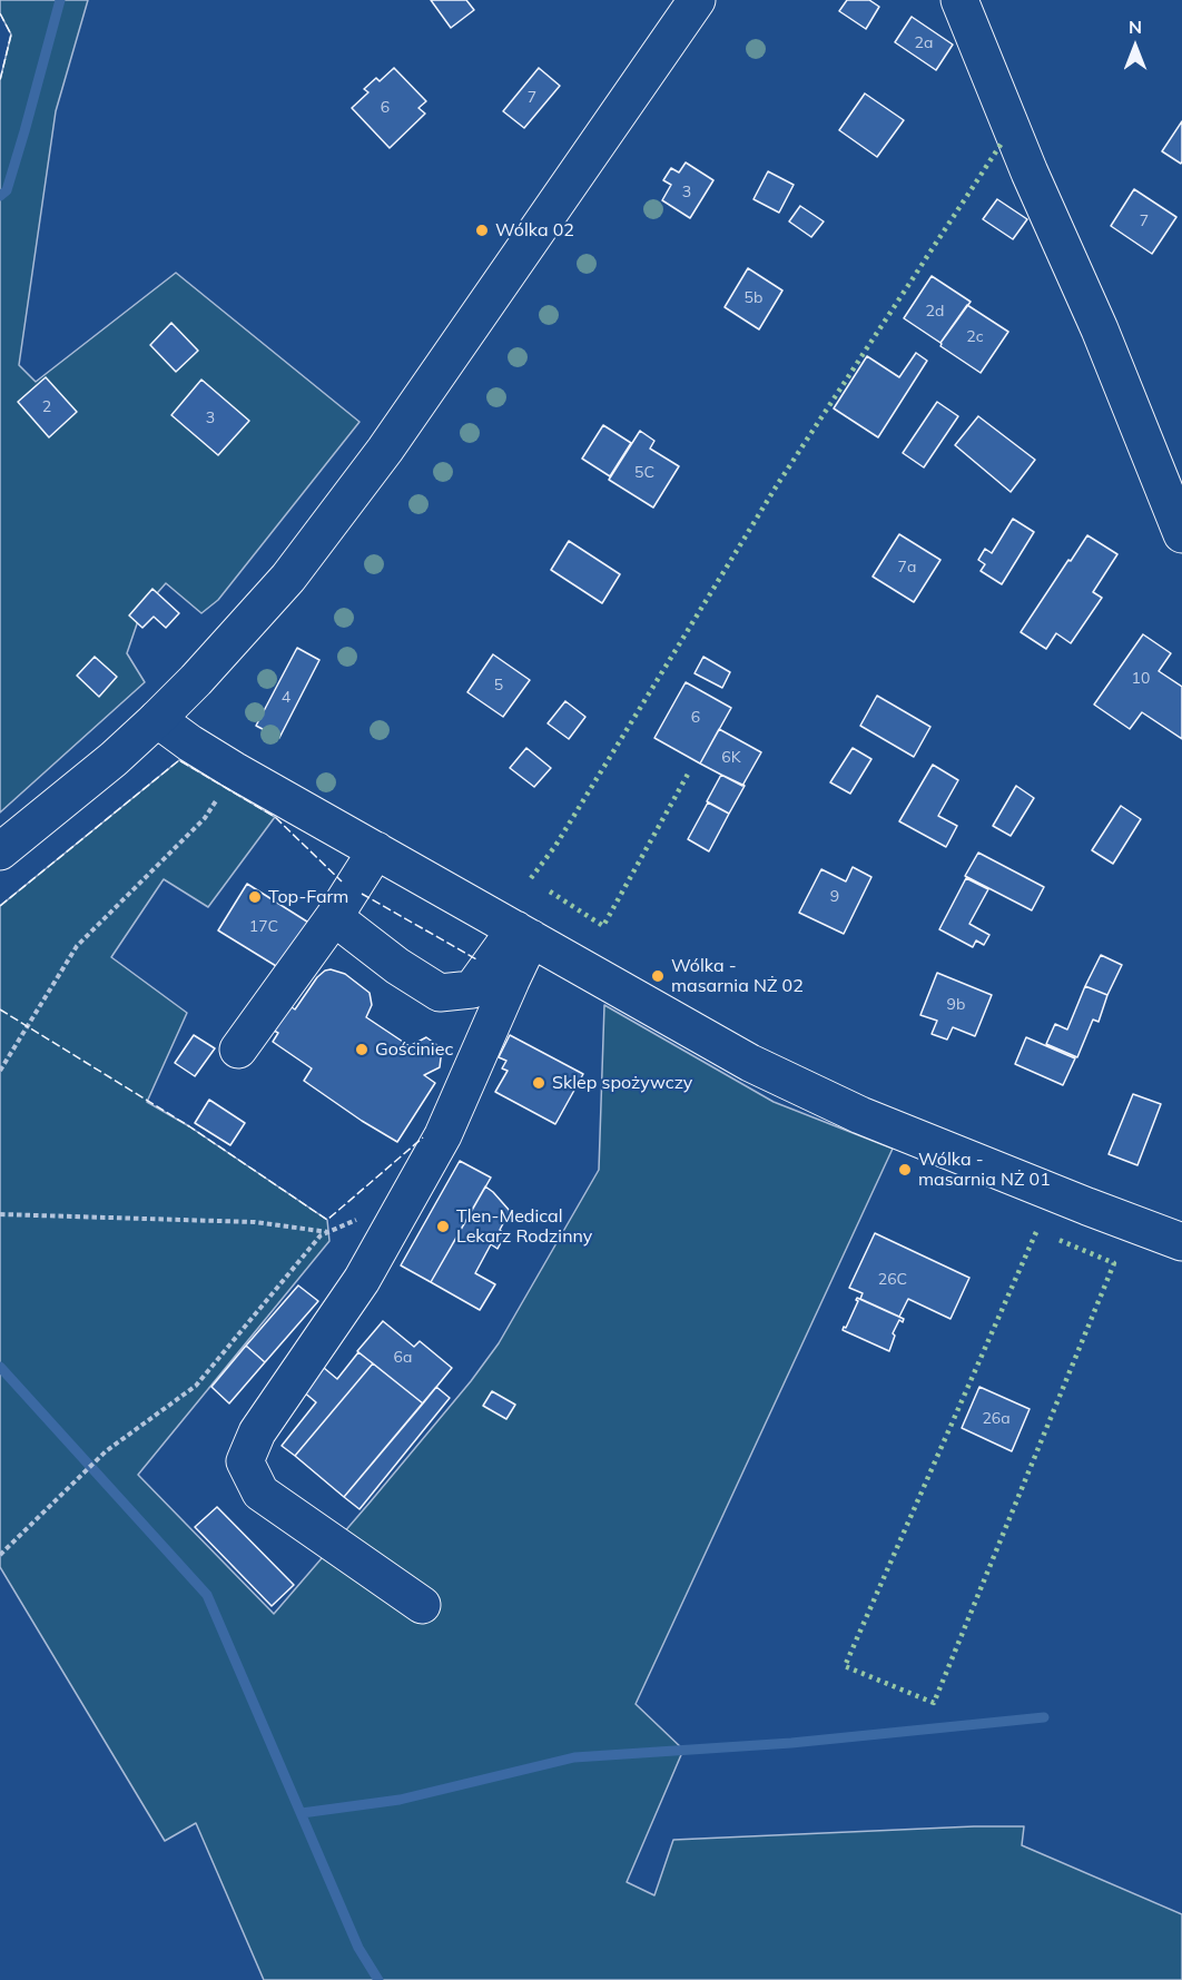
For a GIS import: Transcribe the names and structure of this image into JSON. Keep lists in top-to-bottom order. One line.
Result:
{"places":["Wólka 02","Top-Farm","Wólka - masarnia NŻ 02","Gościniec","Sklep spożywczy","Wólka - masarnia NŻ 01","Tlen-Medical Lekarz Rodzinny"],"house_numbers":["2a","7","6","3","7","5b","2d","2c","2","3","5C","7a","10","5","4","6","6K","9","17C","9b","26C","6a","26a"],"north":"top"}
